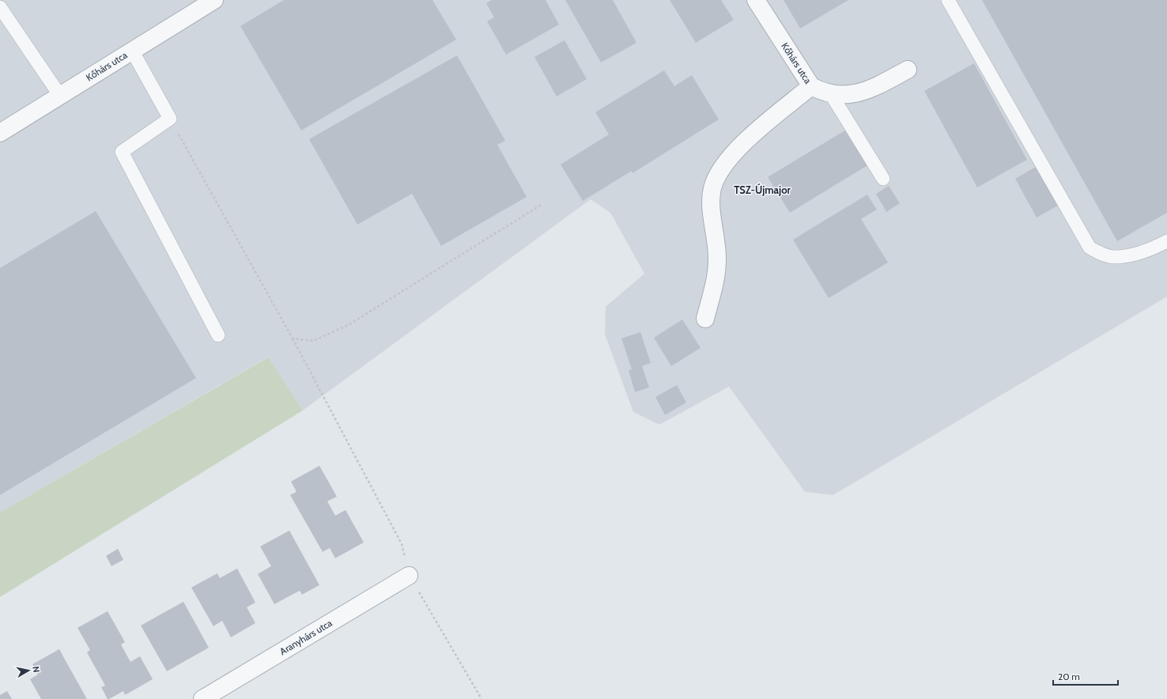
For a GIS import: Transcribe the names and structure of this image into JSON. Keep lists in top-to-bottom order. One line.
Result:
{"streets":{"street":["Kőhárs utca","Aranyhárs utca"]},"districts":["TSZ-Újmajor"],"scale_bar":"20 m","north":"right"}
